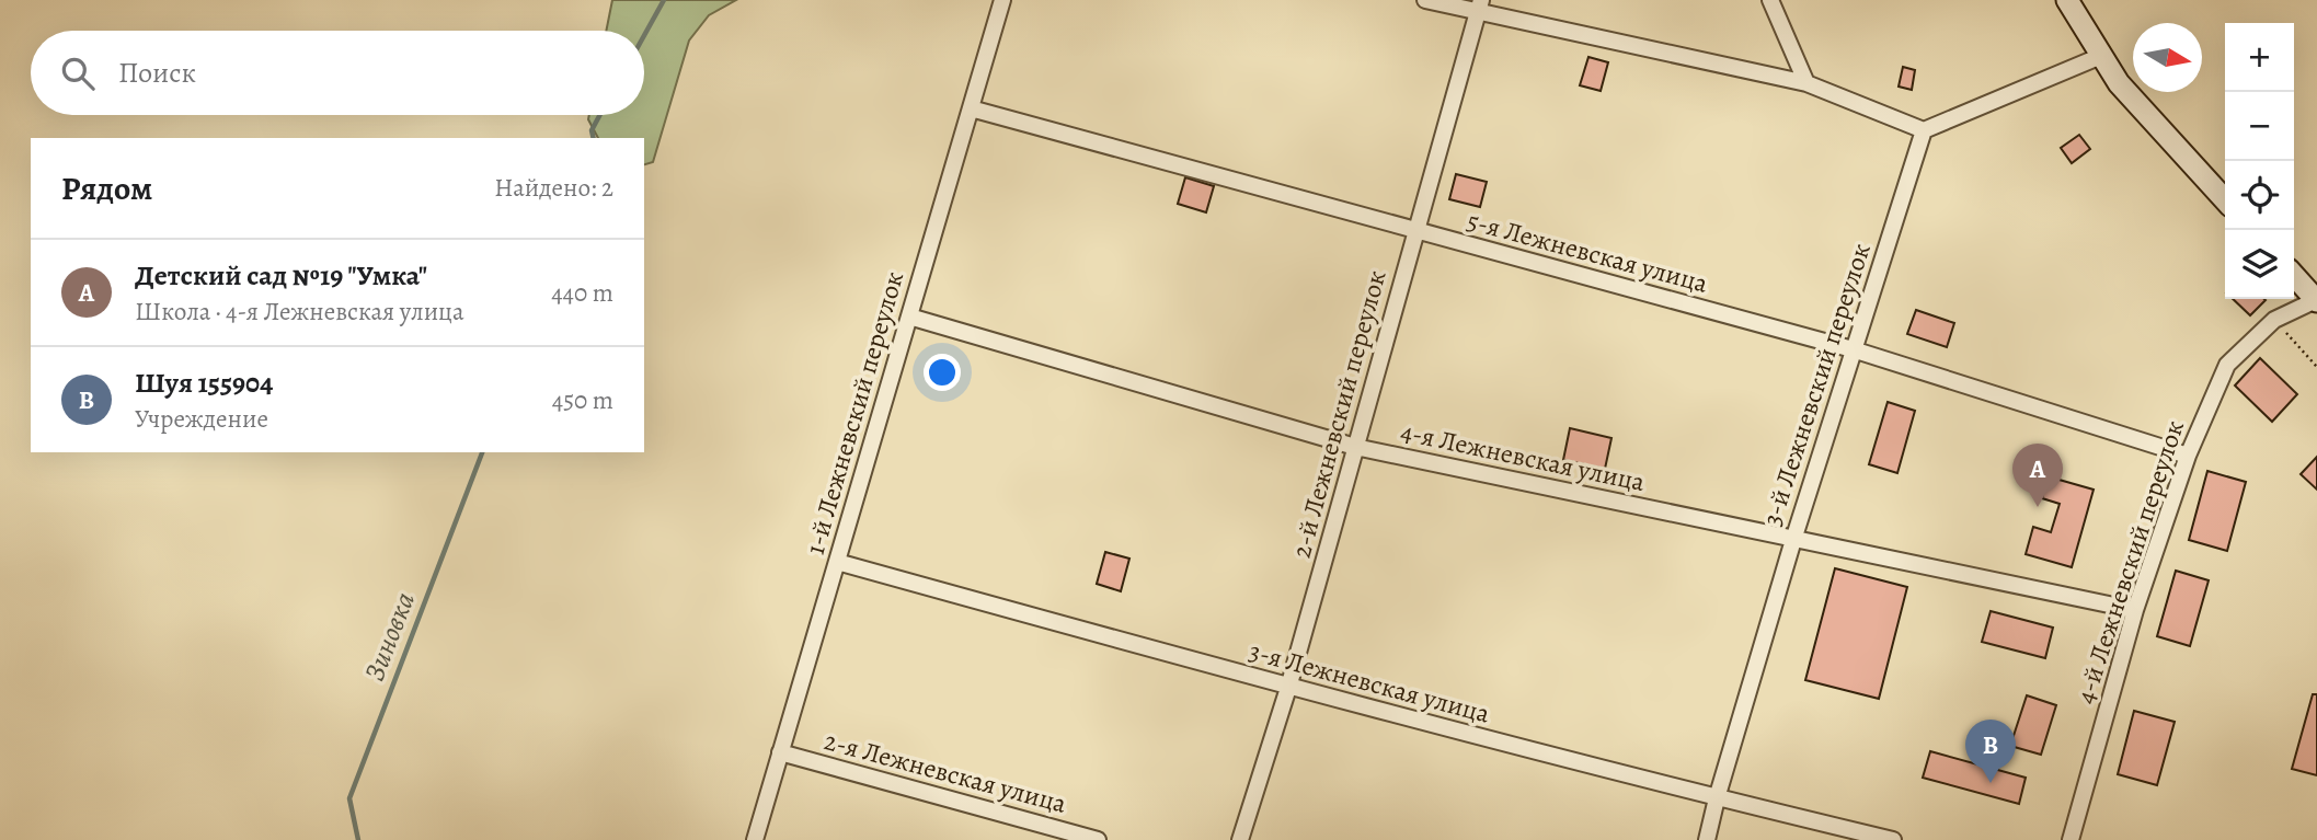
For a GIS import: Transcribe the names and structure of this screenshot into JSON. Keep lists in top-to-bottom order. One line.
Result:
{"streets":{"street":["5-я Лежневская улица","3-й Лежневский переулок","1-й Лежневский переулок","2-й Лежневский переулок","4-я Лежневская улица","4-й Лежневский переулок","3-я Лежневская улица","2-я Лежневская улица"]},"crossings":[["5-я Лежневская улица","3-й Лежневский переулок"],["5-я Лежневская улица","1-й Лежневский переулок"],["5-я Лежневская улица","2-й Лежневский переулок"],["5-я Лежневская улица","4-й Лежневский переулок"],["3-й Лежневский переулок","4-я Лежневская улица"],["3-й Лежневский переулок","3-я Лежневская улица"],["1-й Лежневский переулок","4-я Лежневская улица"],["1-й Лежневский переулок","3-я Лежневская улица"],["1-й Лежневский переулок","2-я Лежневская улица"],["2-й Лежневский переулок","4-я Лежневская улица"],["2-й Лежневский переулок","3-я Лежневская улица"],["4-я Лежневская улица","4-й Лежневский переулок"]],"water":["Зиновка"],"north":"right","page":{"map_buttons":["+","−"],"search":"Поиск","heading":["Рядом","Найдено: 2"],"list":[{"mark":"A","name":"Детский сад №19 \"Умка\"","note":"Школа · 4-я Лежневская улица","value":"440 m"},{"mark":"B","name":"Шуя 155904","note":"Учреждение","value":"450 m"}],"pins":["A","B"]}}
